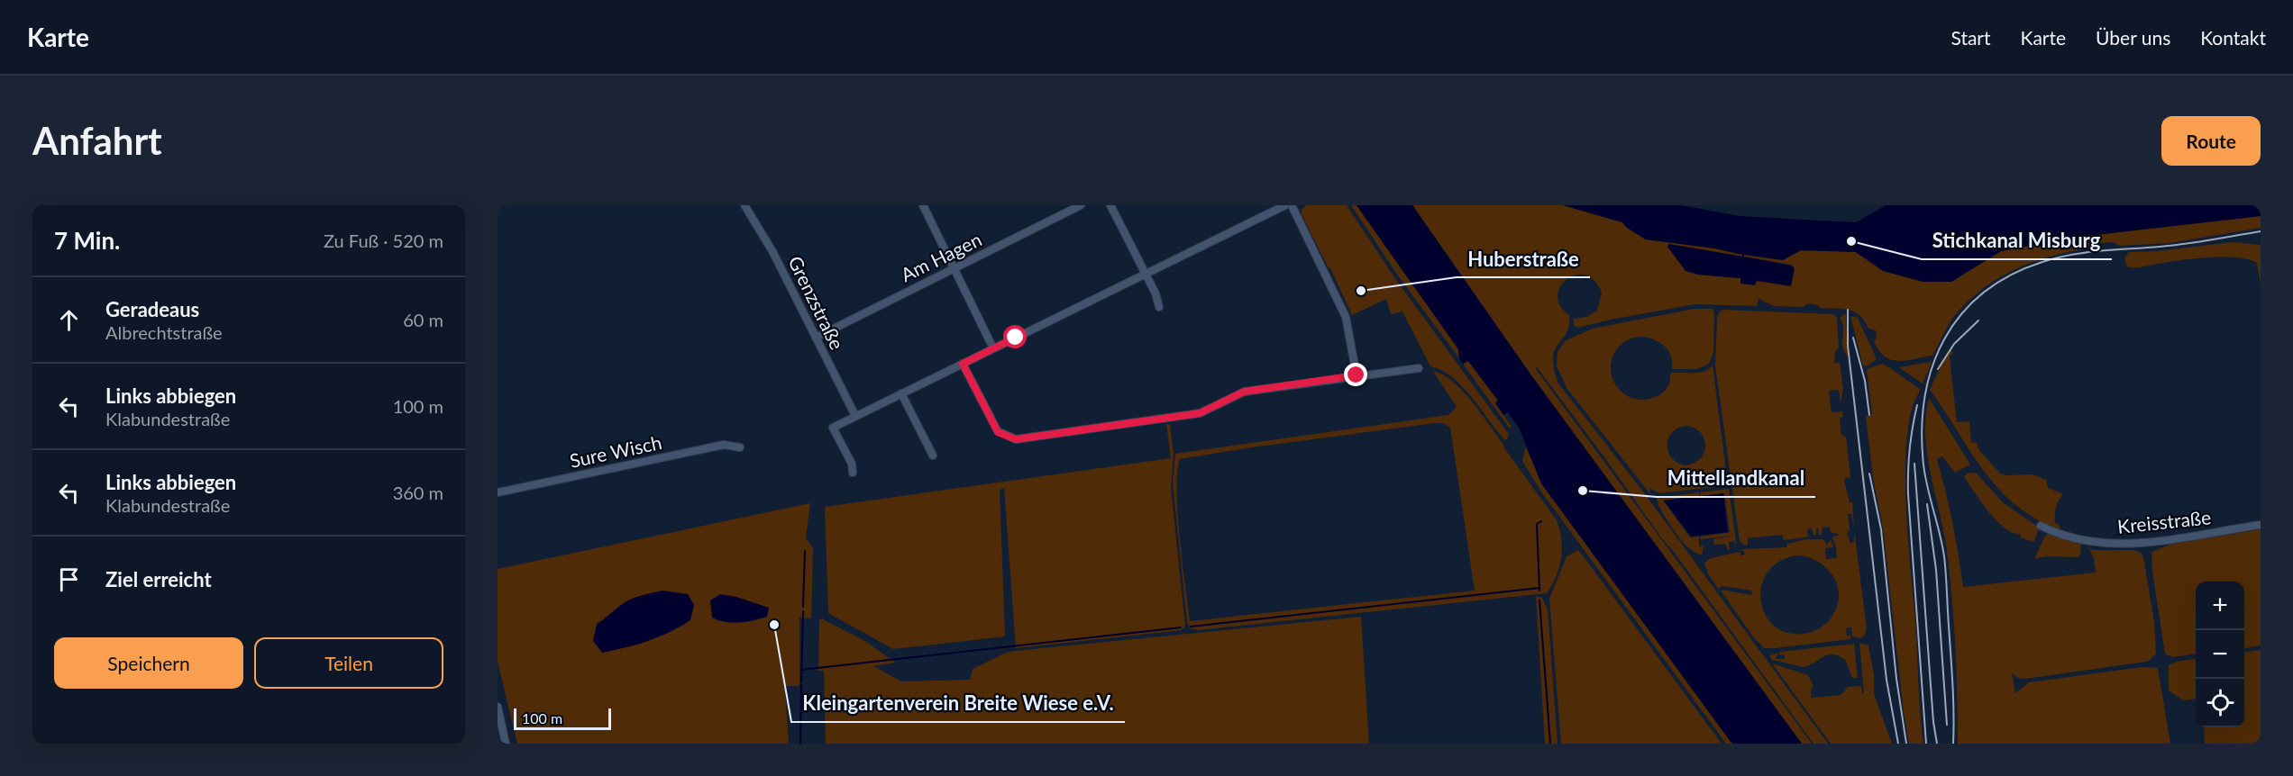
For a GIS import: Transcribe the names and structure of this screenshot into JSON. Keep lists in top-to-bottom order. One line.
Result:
{"streets":{"street":["Am Hagen","Grenzstraße","Sure Wisch","Kreisstraße"]},"crossings":[["Am Hagen","Grenzstraße"]],"places":["Stichkanal Misburg","Huberstraße","Mittellandkanal","Kleingartenverein Breite Wiese e.V."],"scale_bar":"100 m","page":{"header":"Karte","nav":["Start","Karte","Über uns","Kontakt"],"buttons":["Route",["Speichern","Teilen"]],"title":"Anfahrt","heading":["7 Min.","Zu Fuß · 520 m"],"list":[["Geradeaus","Albrechtstraße","60 m"],["Links abbiegen","Klabundestraße","100 m"],["Links abbiegen","Klabundestraße","360 m"],"Ziel erreicht"],"map_buttons":["+","−"],"scale":"100 m"}}
